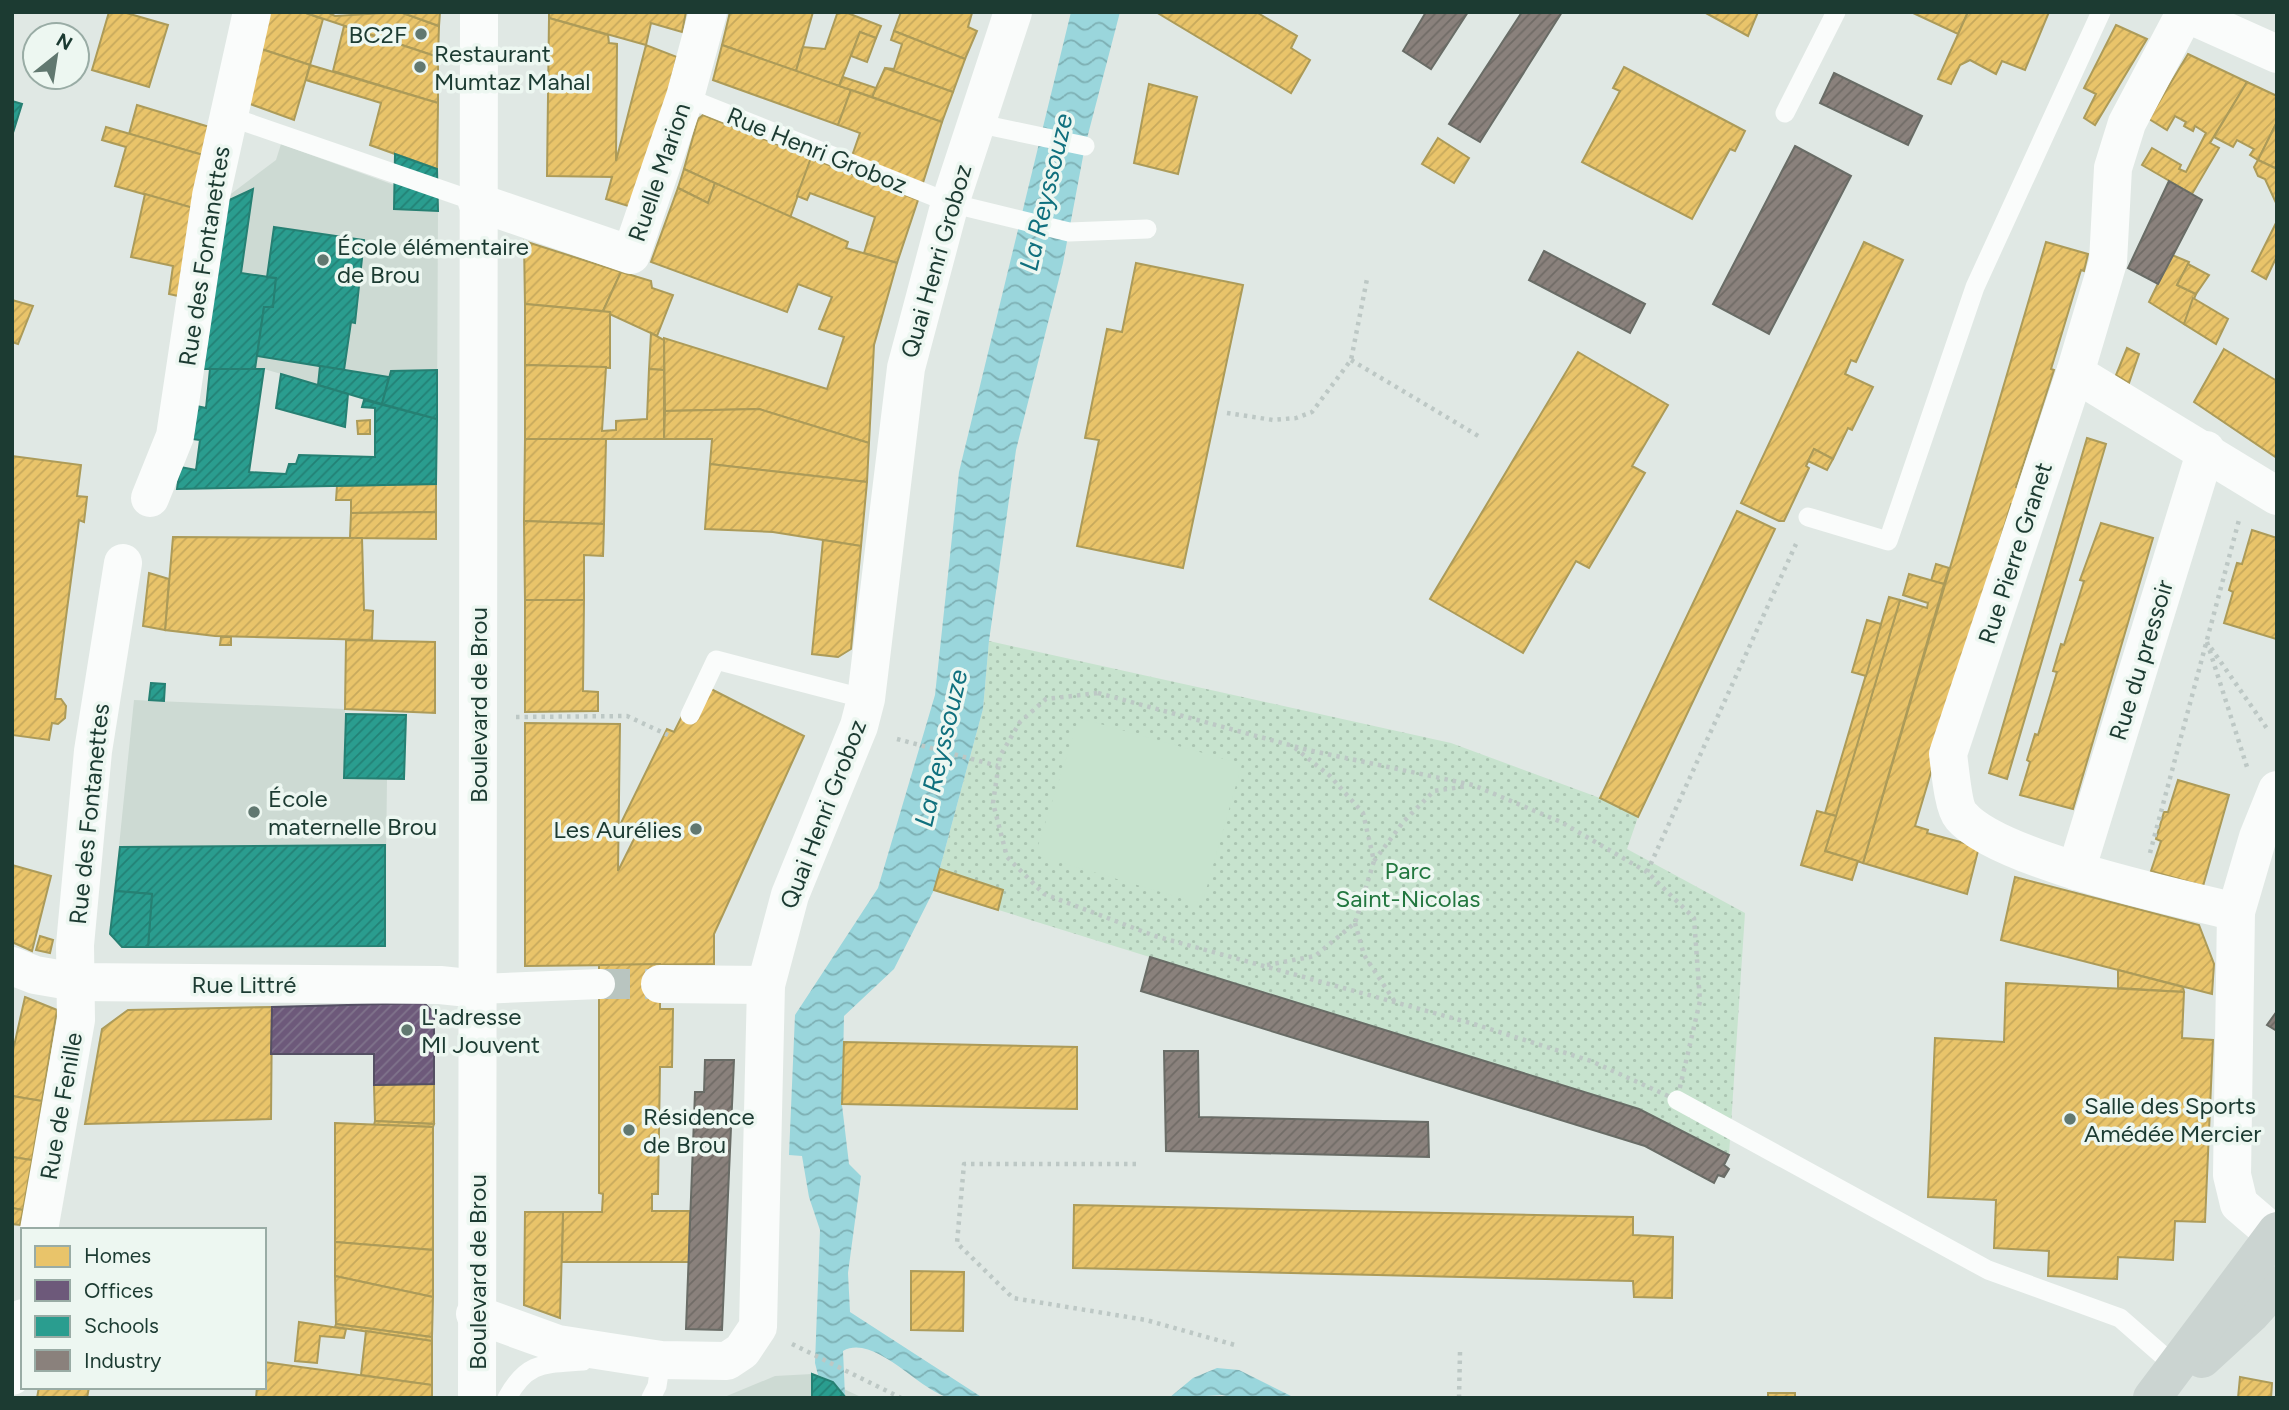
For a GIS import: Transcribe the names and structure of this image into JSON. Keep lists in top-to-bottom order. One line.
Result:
{"streets":{"street":["Ruelle Marion","Rue des Fontanettes","Quai Henri Groboz","Rue Pierre Granet","Rue du pressoir","Boulevard de Brou","Rue Littré","Rue de Fenille"],"lane":["Rue Henri Groboz"]},"crossings":[["Rue Henri Groboz","Ruelle Marion"],["Rue Henri Groboz","Quai Henri Groboz"],["Ruelle Marion","Boulevard de Brou"],["Rue des Fontanettes","Rue Littré"],["Rue des Fontanettes","Rue de Fenille"],["Quai Henri Groboz","Boulevard de Brou"],["Rue Pierre Granet","Rue du pressoir"],["Boulevard de Brou","Rue Littré"],["Rue Littré","Rue de Fenille"]],"water":["La Reyssouze"],"parks":["Parc Saint-Nicolas"],"places":["BC2F","Restaurant Mumtaz Mahal","École élémentaire de Brou","École maternelle Brou","Les Aurélies","L'adresse Ml Jouvent","Salle des Sports Amédée Mercier","Résidence de Brou"],"legend":["Homes","Offices","Schools","Industry"],"north":"top right"}
